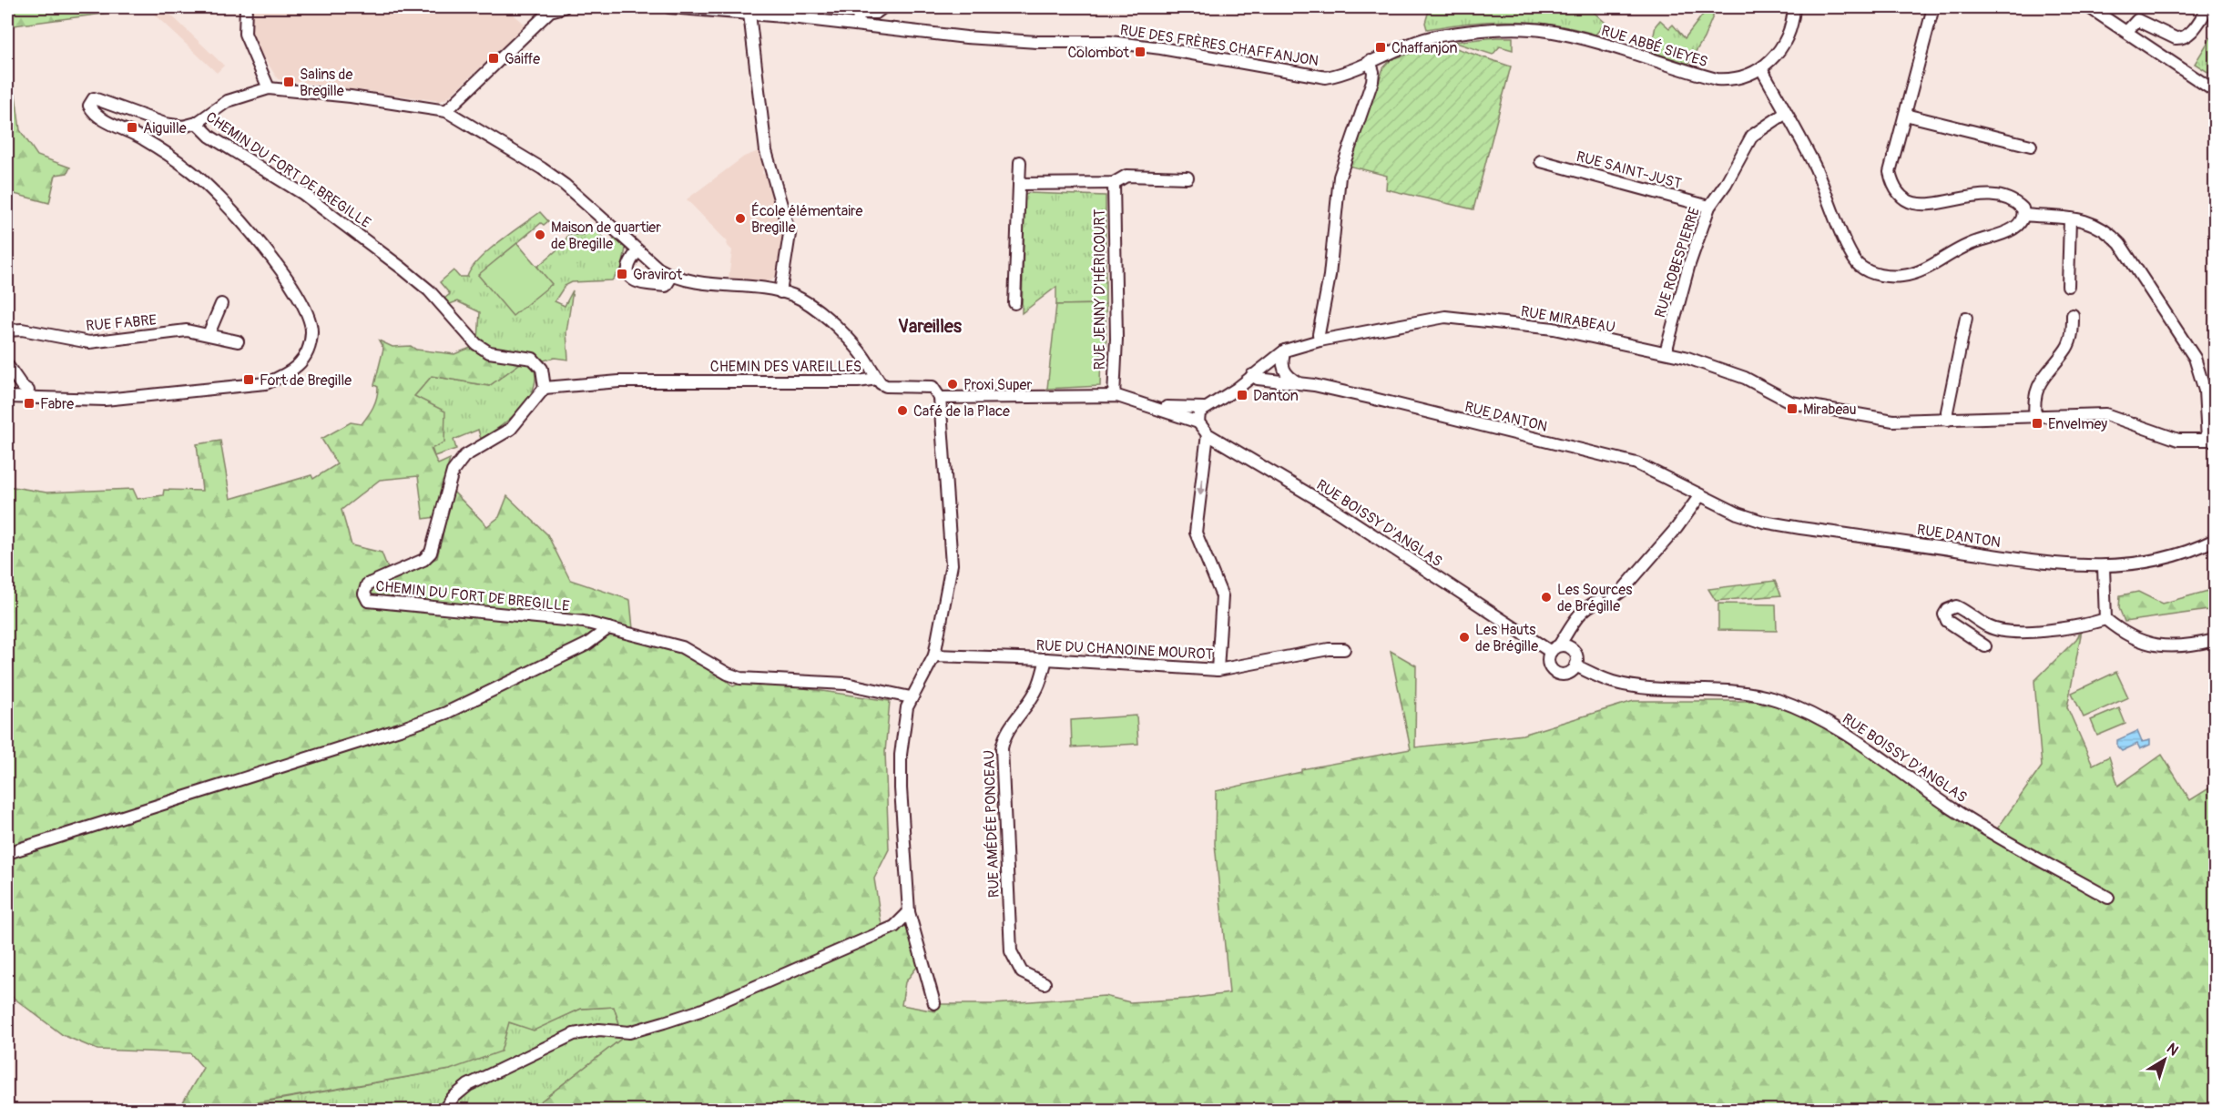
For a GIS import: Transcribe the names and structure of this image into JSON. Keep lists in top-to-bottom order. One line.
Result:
{"streets":{"street":["RUE DES FRÈRES CHAFFANJON","RUE ABBÉ SIEYES","CHEMIN DU FORT DE BREGILLE","RUE SAINT-JUST","RUE ROBESPIERRE","RUE JENNY D'HÉRICOURT","RUE MIRABEAU","RUE FABRE","CHEMIN DES VAREILLES","RUE DANTON","RUE BOISSY D'ANGLAS","RUE DU CHANOINE MOUROT","RUE AMÉDÉE PONCEAU"]},"crossings":[["RUE DES FRÈRES CHAFFANJON","RUE ABBÉ SIEYES"],["CHEMIN DU FORT DE BREGILLE","CHEMIN DES VAREILLES"],["RUE SAINT-JUST","RUE ROBESPIERRE"],["RUE ROBESPIERRE","RUE MIRABEAU"],["RUE JENNY D'HÉRICOURT","CHEMIN DES VAREILLES"],["RUE MIRABEAU","CHEMIN DES VAREILLES"],["RUE MIRABEAU","RUE DANTON"],["RUE MIRABEAU","RUE BOISSY D'ANGLAS"],["CHEMIN DES VAREILLES","RUE BOISSY D'ANGLAS"],["RUE DU CHANOINE MOUROT","RUE AMÉDÉE PONCEAU"]],"districts":["Vareilles"],"places":{"transit":["Chaffanjon","Colombot","Gaiffe","Salins de Bregille","Aiguille","Gravirot","Fort de Bregille","Danton","Fabre","Mirabeau","Envelmey"],"other":["École élémentaire Bregille","Maison de quartier de Bregille","Proxi Super","Café de la Place","Les Sources de Brégille","Les Hauts de Brégille"]},"north":"top right"}
